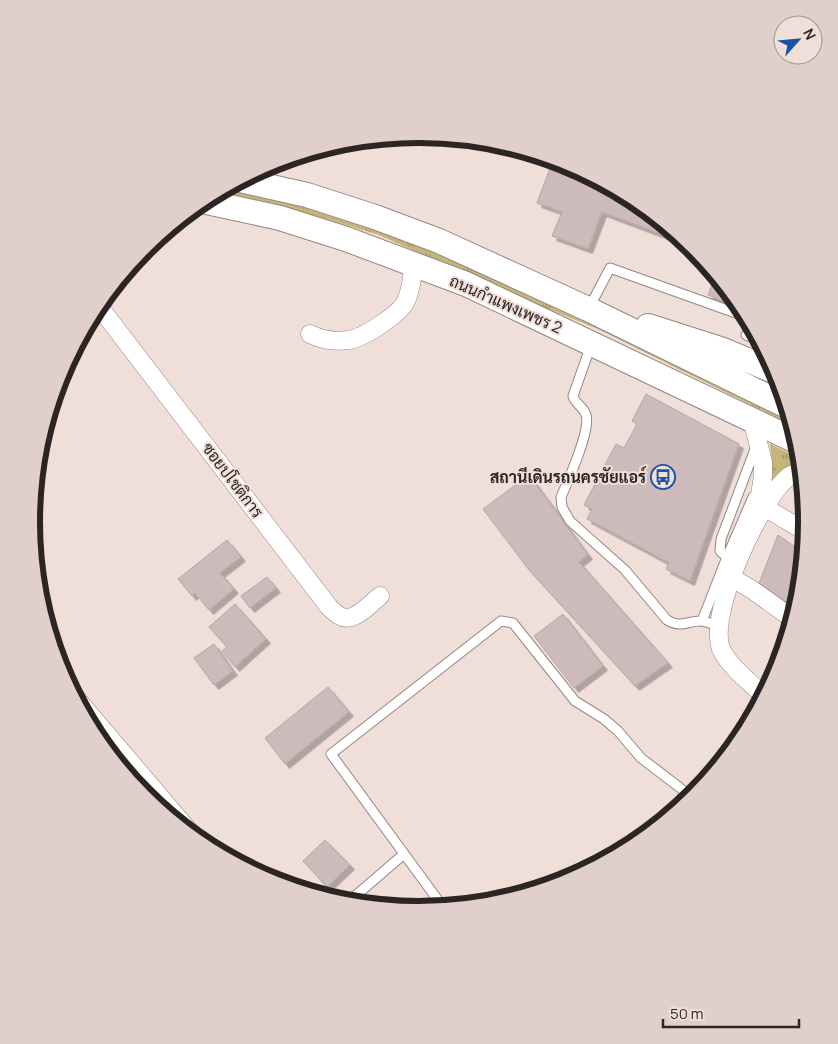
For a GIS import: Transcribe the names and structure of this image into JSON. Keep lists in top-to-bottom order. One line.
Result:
{"streets":{"main road":["ถนนกำแพงเพชร 2"],"street":["ซอยปโชติการ"]},"places":{"bus stop":["สถานีเดินรถนครชัยแอร์"]},"scale_bar":"50 m","north":"top right"}
